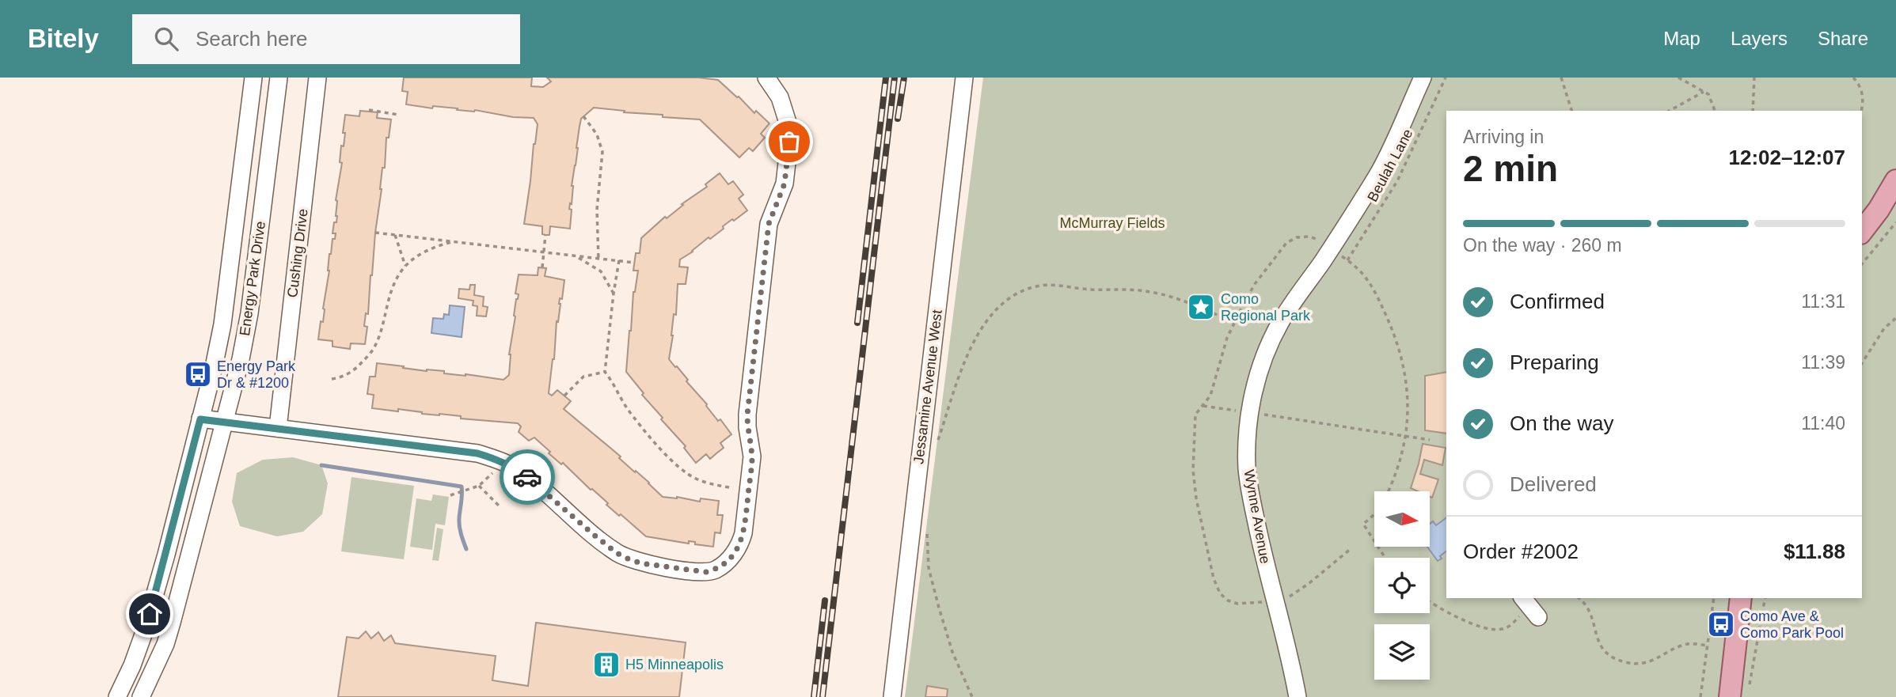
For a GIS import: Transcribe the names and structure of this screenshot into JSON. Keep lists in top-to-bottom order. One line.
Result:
{"streets":{"street":["Cushing Drive","Energy Park Drive","Jessamine Avenue West","Wynne Avenue"],"path":["Beulah Lane"]},"parks":["McMurray Fields"],"places":{"place":["Como Regional Park"],"bus stop":["Energy Park Dr & #1200","Como Ave & Como Park Pool"],"building":["H5 Minneapolis"]},"north":"right","page":{"header":"Bitely","search":"Search here","nav":["Map","Layers","Share"],"heading":["2 min","Arriving in","12:02–12:07"],"panel":["Order #2002","$11.88"],"bar":"On the way · 260 m","list":[["Confirmed","11:31"],["Preparing","11:39"],["On the way","11:40"],"Delivered"]}}
